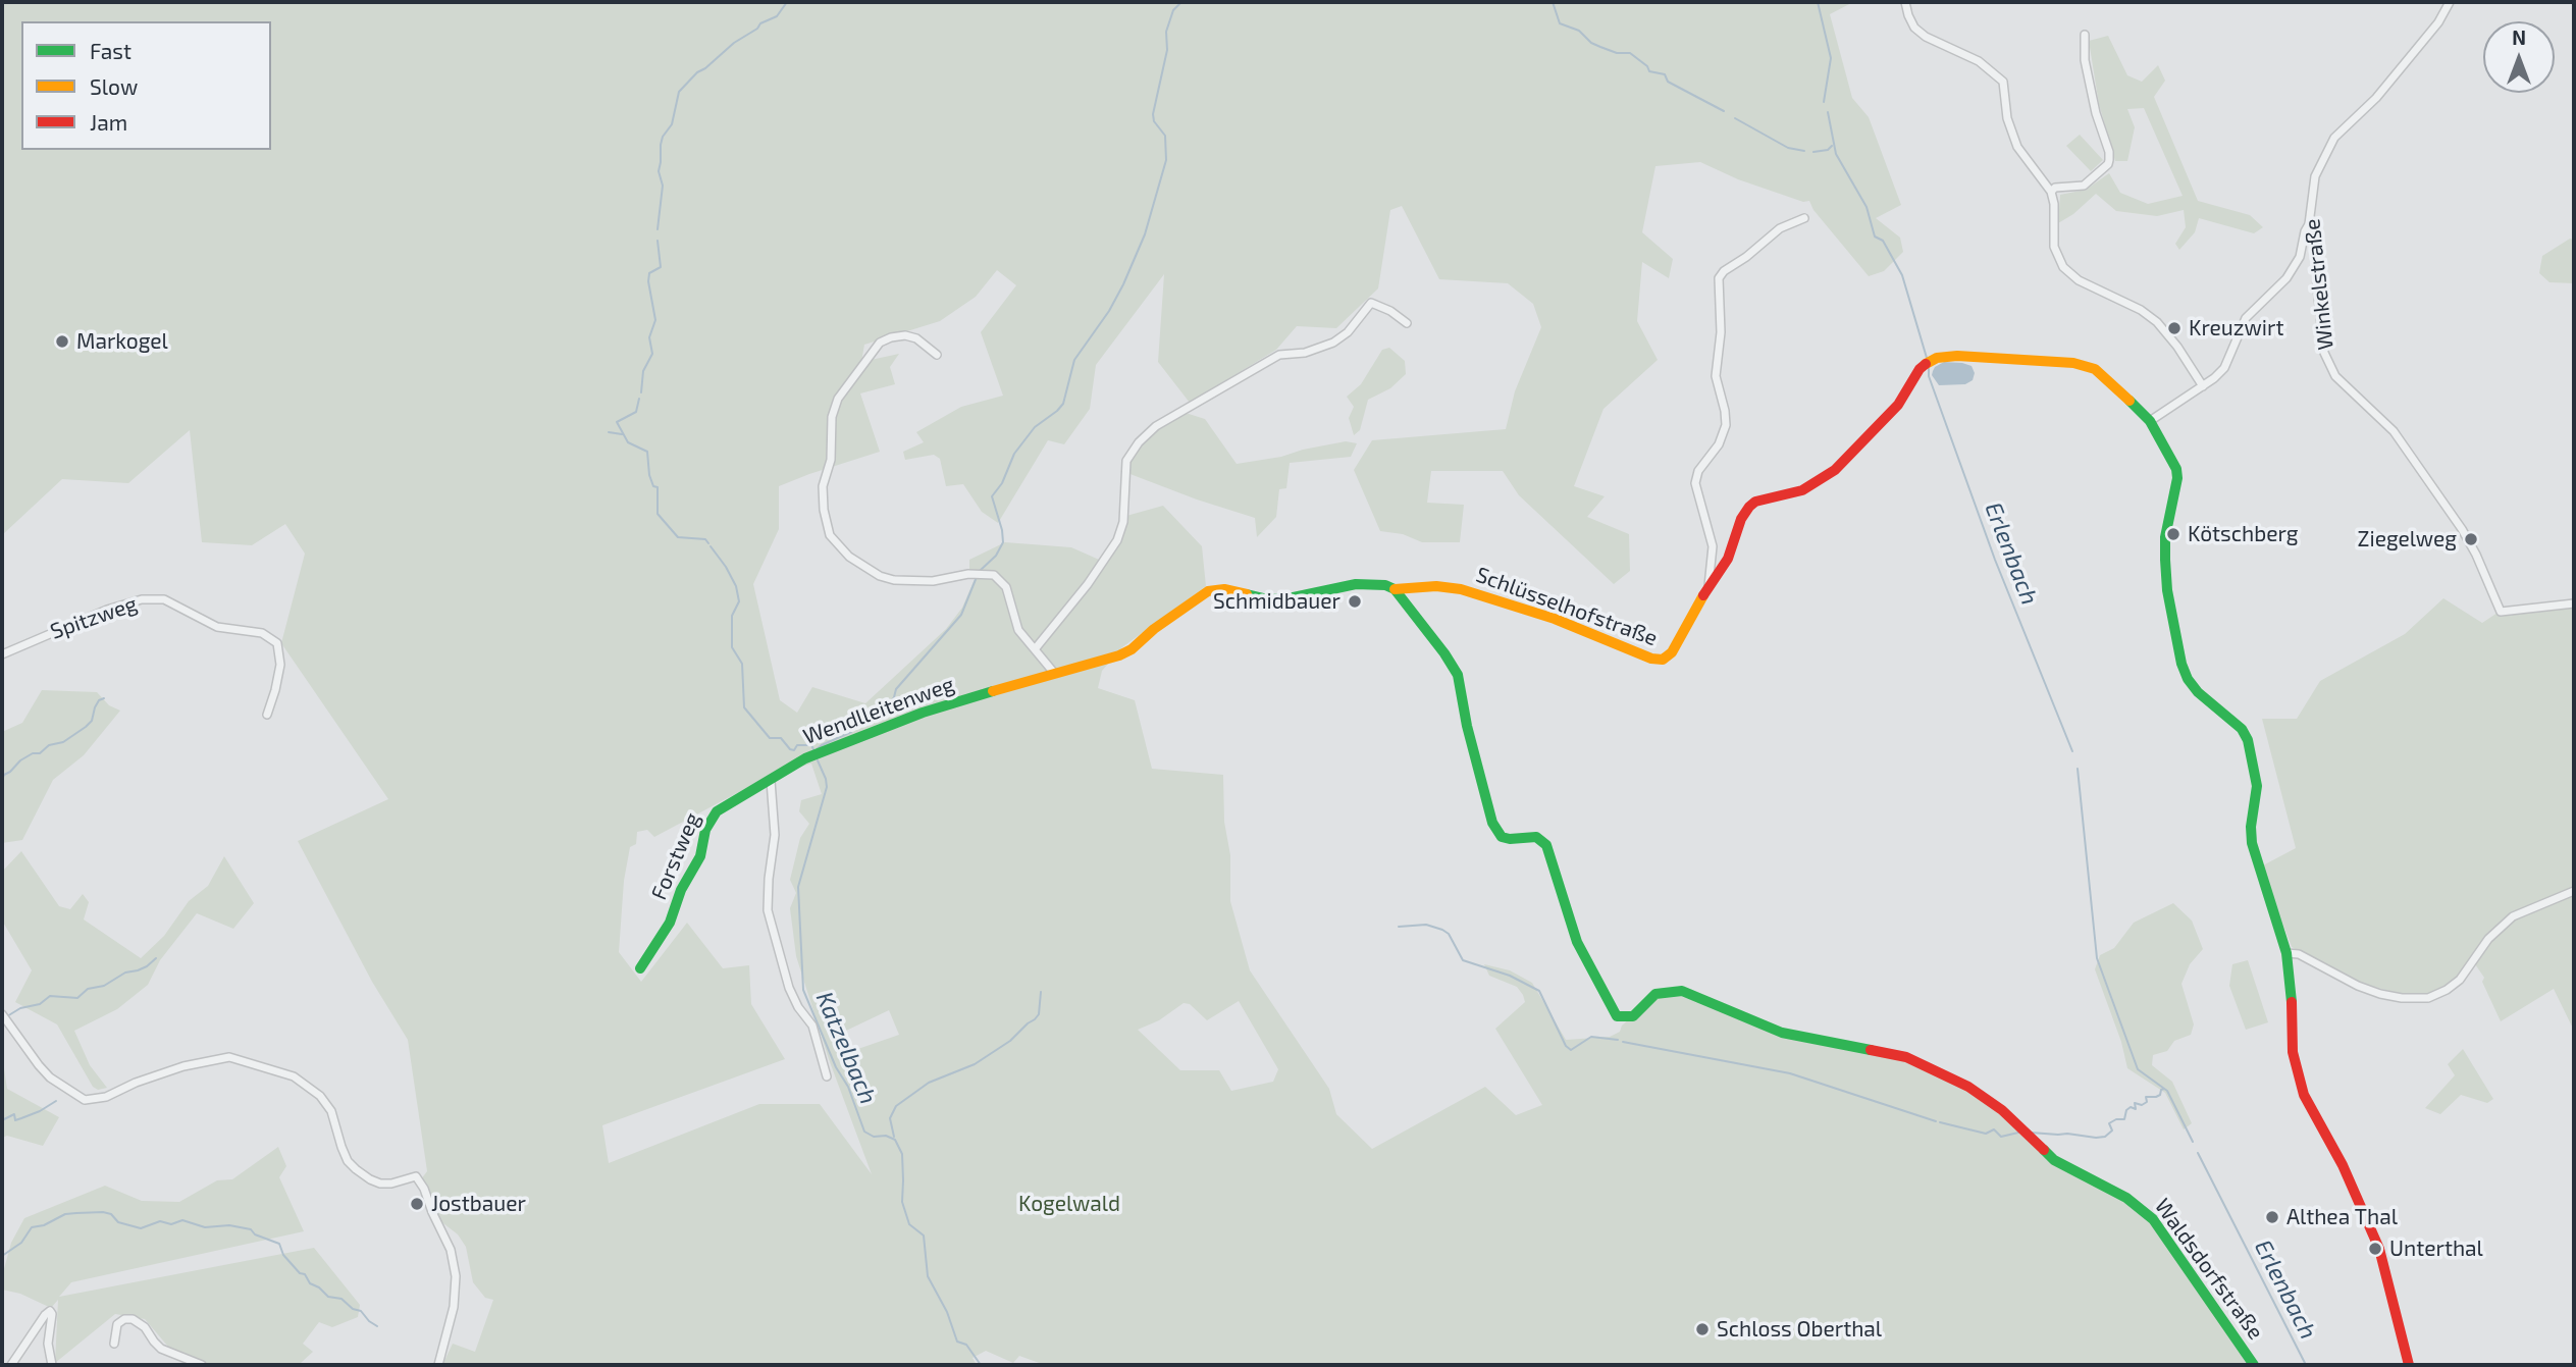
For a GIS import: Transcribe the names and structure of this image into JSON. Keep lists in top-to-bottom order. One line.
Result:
{"streets":{"street":["Winkelstraße","Schlüsselhofstraße","Spitzweg","Wendlleitenweg","Forstweg","Waldsdorfstraße"]},"crossings":[["Schlüsselhofstraße","Waldsdorfstraße"],["Wendlleitenweg","Forstweg"]],"water":["Erlenbach","Katzelbach"],"parks":["Kogelwald"],"places":["Kreuzwirt","Markogel","Kötschberg","Ziegelweg","Schmidbauer","Jostbauer","Althea Thal","Unterthal","Schloss Oberthal"],"legend":["Fast","Slow","Jam"],"north":"top"}
